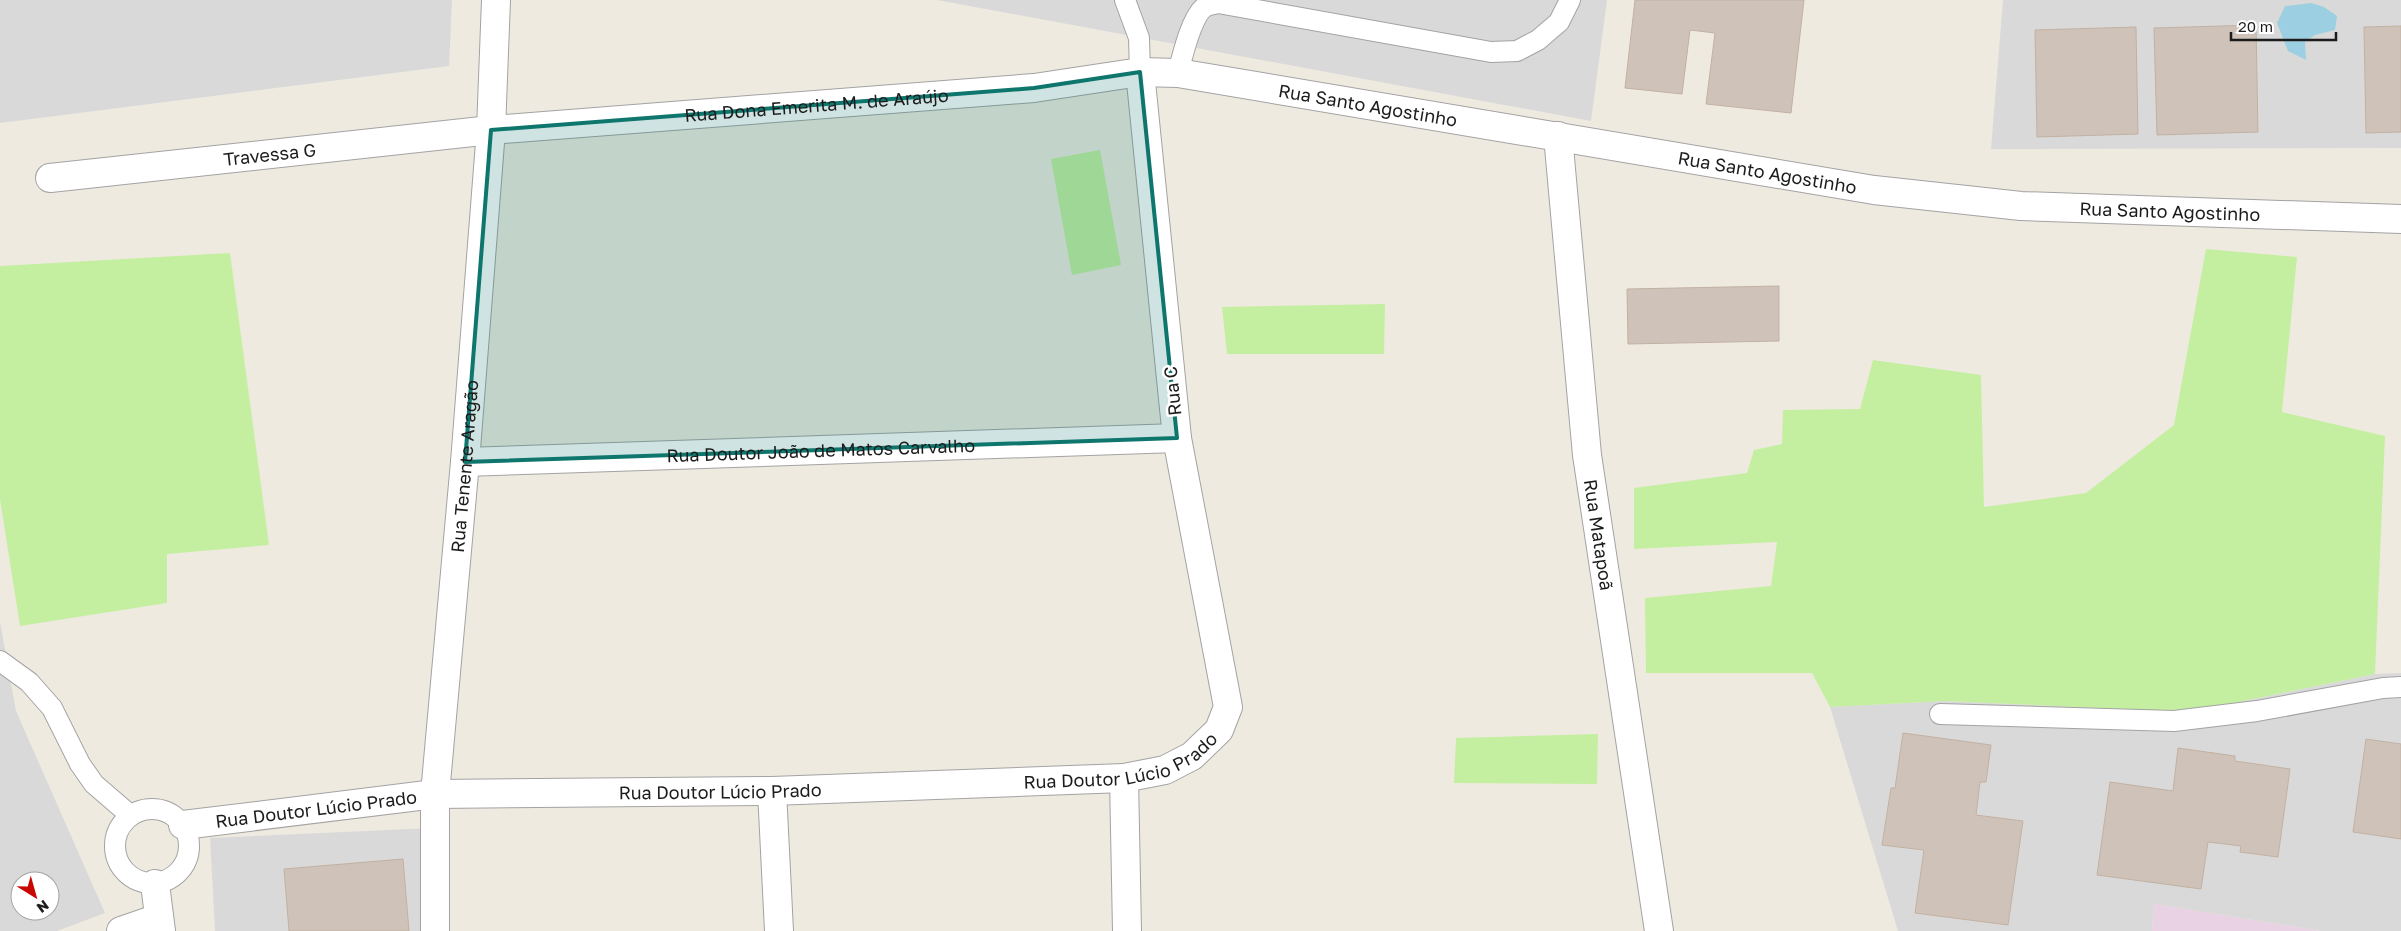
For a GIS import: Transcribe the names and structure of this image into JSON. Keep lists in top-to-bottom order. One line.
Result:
{"streets":{"street":["Rua Santo Agostinho","Rua Dona Emerita M. de Araújo","Travessa G","Rua C","Rua Doutor João de Matos Carvalho","Rua Tenente Aragão","Rua Matapoã","Rua Doutor Lúcio Prado"]},"crossings":[["Rua Santo Agostinho","Rua Dona Emerita M. de Araújo"],["Rua Santo Agostinho","Rua C"],["Rua Santo Agostinho","Rua Matapoã"],["Rua Dona Emerita M. de Araújo","Travessa G"],["Rua Dona Emerita M. de Araújo","Rua C"],["Rua Dona Emerita M. de Araújo","Rua Tenente Aragão"],["Travessa G","Rua Tenente Aragão"],["Rua C","Rua Doutor João de Matos Carvalho"],["Rua C","Rua Doutor Lúcio Prado"],["Rua Doutor João de Matos Carvalho","Rua Tenente Aragão"],["Rua Tenente Aragão","Rua Doutor Lúcio Prado"]],"scale_bar":"20 m","north":"bottom right"}
